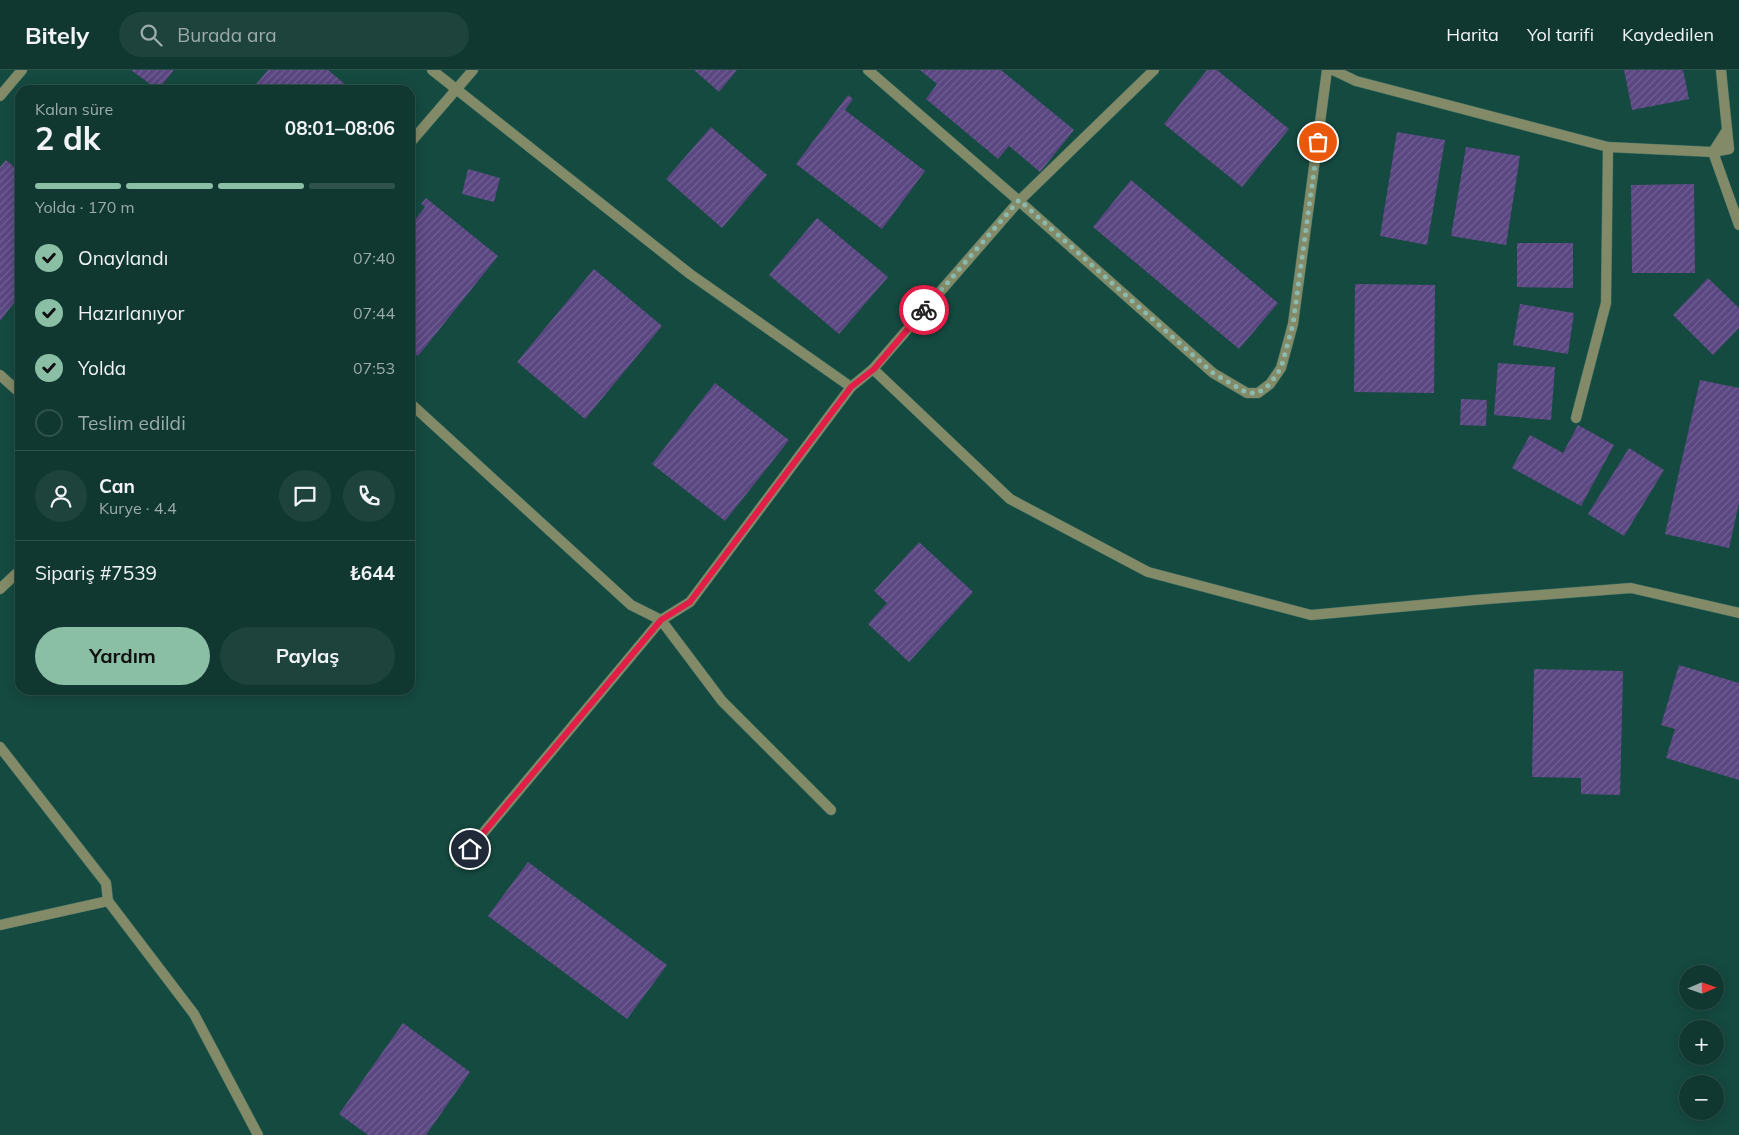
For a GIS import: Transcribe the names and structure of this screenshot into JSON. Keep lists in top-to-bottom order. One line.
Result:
{"north":"right","page":{"header":"Bitely","search":"Burada ara","nav":["Harita","Yol tarifi","Kaydedilen"],"heading":["2 dk","Kalan süre","08:01–08:06"],"panel":["Can","Kurye · 4.4","Sipariş #7539","₺644"],"bar":"Yolda · 170 m","list":[["Onaylandı","07:40"],["Hazırlanıyor","07:44"],["Yolda","07:53"],"Teslim edildi"],"buttons":["Yardım","Paylaş"],"map_buttons":["+","−"]}}
